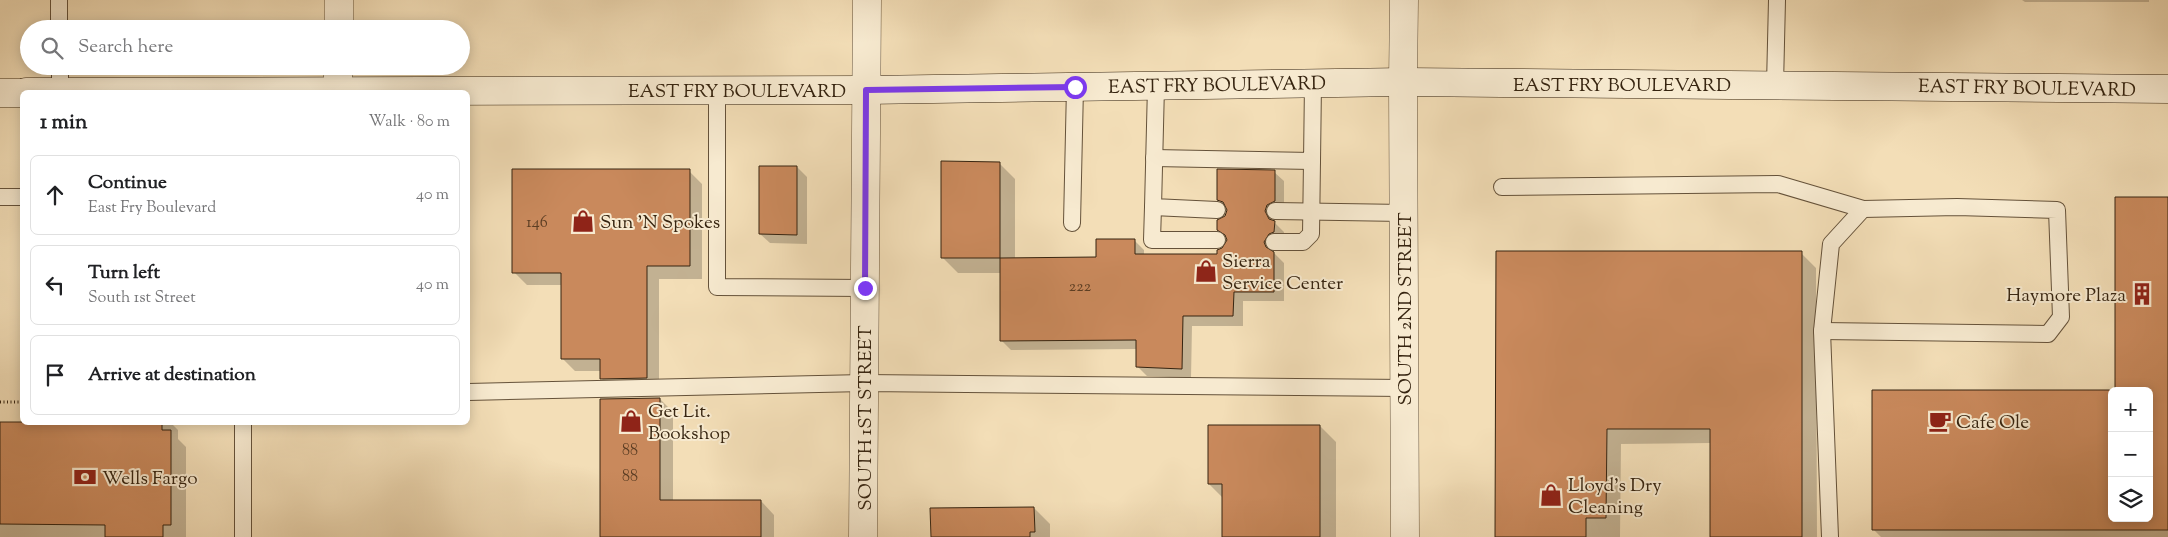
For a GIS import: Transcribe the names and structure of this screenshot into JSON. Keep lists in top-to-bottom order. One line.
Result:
{"streets":{"main road":["EAST FRY BOULEVARD","SOUTH 2ND STREET","SOUTH 1ST STREET"]},"crossings":[["EAST FRY BOULEVARD","SOUTH 2ND STREET"],["EAST FRY BOULEVARD","SOUTH 1ST STREET"]],"places":{"shop":["Sun 'N Spokes","Sierra Service Center","Get Lit. Bookshop","Lloyd's Dry Cleaning"],"building":["Haymore Plaza"],"cafe":["Cafe Ole"],"bank":["Wells Fargo"]},"house_numbers":["146","222","88","88"],"page":{"search":"Search here","heading":["1 min","Walk · 80 m"],"list":[["Continue","East Fry Boulevard","40 m"],["Turn left","South 1st Street","40 m"],"Arrive at destination"],"map_buttons":["+","−"]}}
